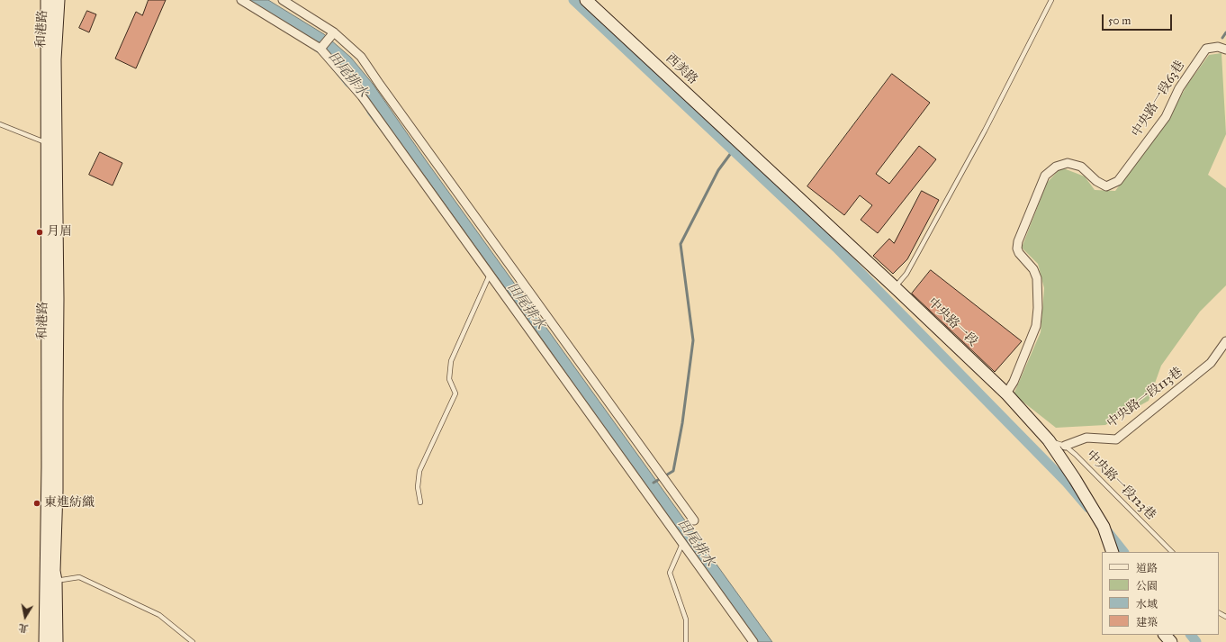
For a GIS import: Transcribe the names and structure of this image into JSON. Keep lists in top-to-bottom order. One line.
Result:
{"streets":{"main road":["和港路","西美路","中央路一段"],"street":["中央路一段63巷","中央路一段113巷"],"lane":["中央路一段123巷"]},"crossings":[["西美路","中央路一段"],["中央路一段63巷","中央路一段"],["中央路一段","中央路一段123巷"],["中央路一段113巷","中央路一段123巷"]],"water":["田尾排水"],"places":["月眉","東進紡織"],"legend":["道路","公園","水域","建築"],"scale_bar":"50 m","north":"bottom"}
